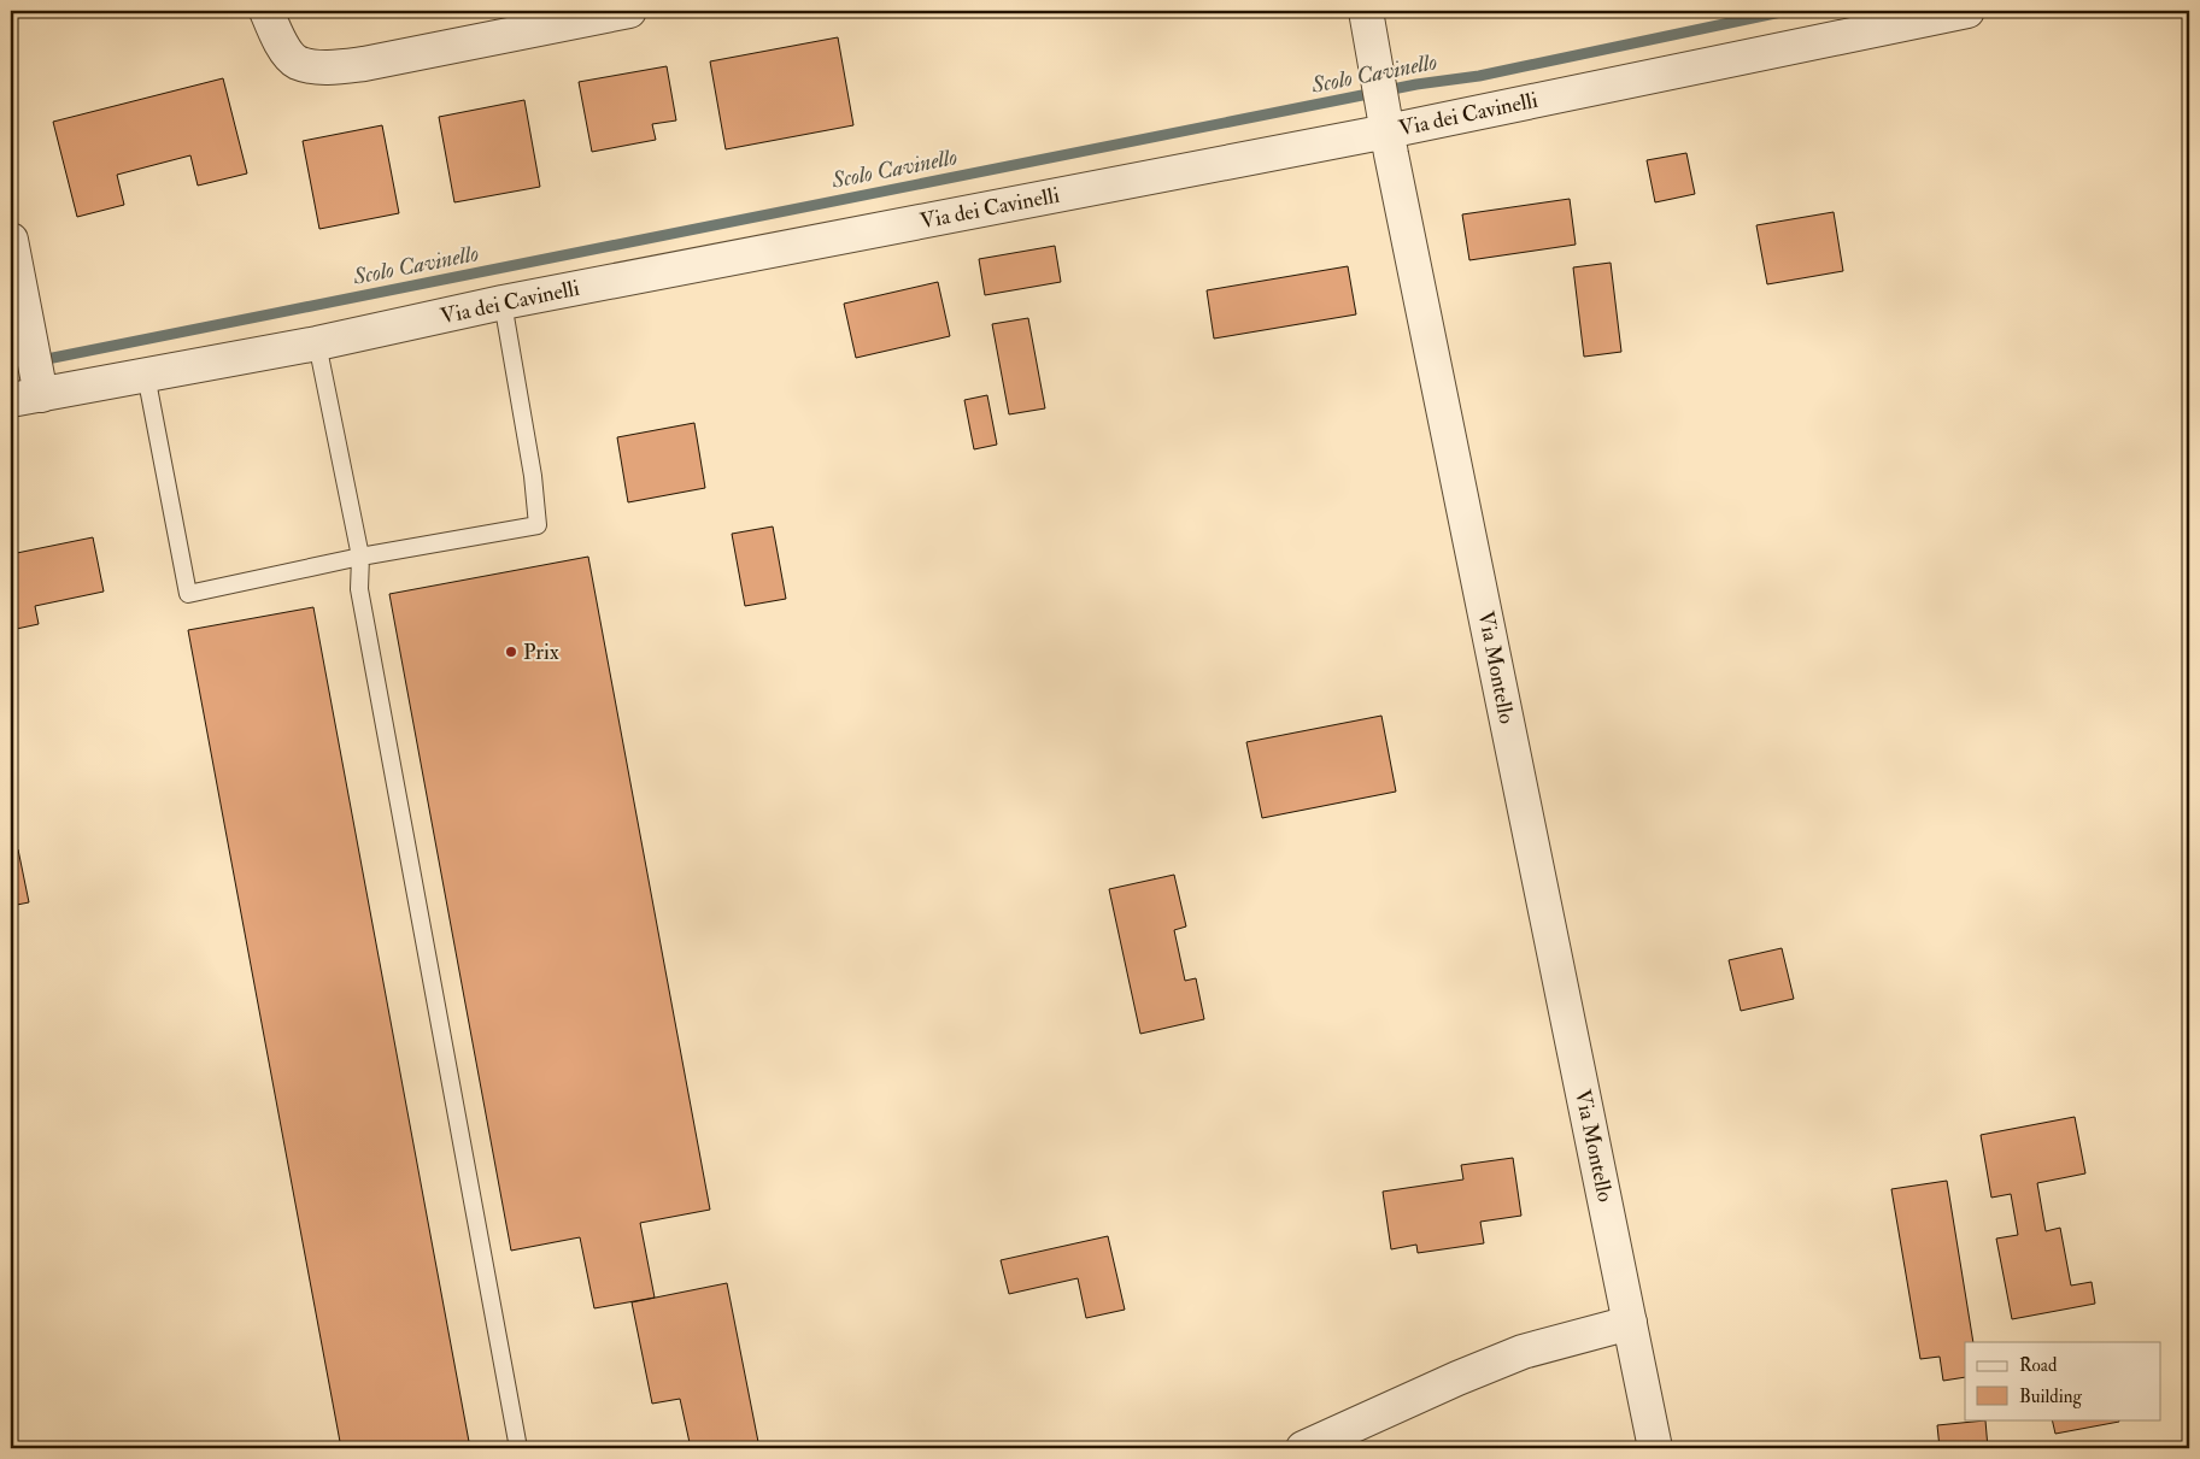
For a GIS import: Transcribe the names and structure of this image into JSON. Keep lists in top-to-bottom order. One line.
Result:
{"streets":{"street":["Via dei Cavinelli","Via Montello"]},"crossings":[["Via dei Cavinelli","Via Montello"]],"water":["Scolo Cavinello"],"places":["Prix"],"legend":["Road","Building"]}
